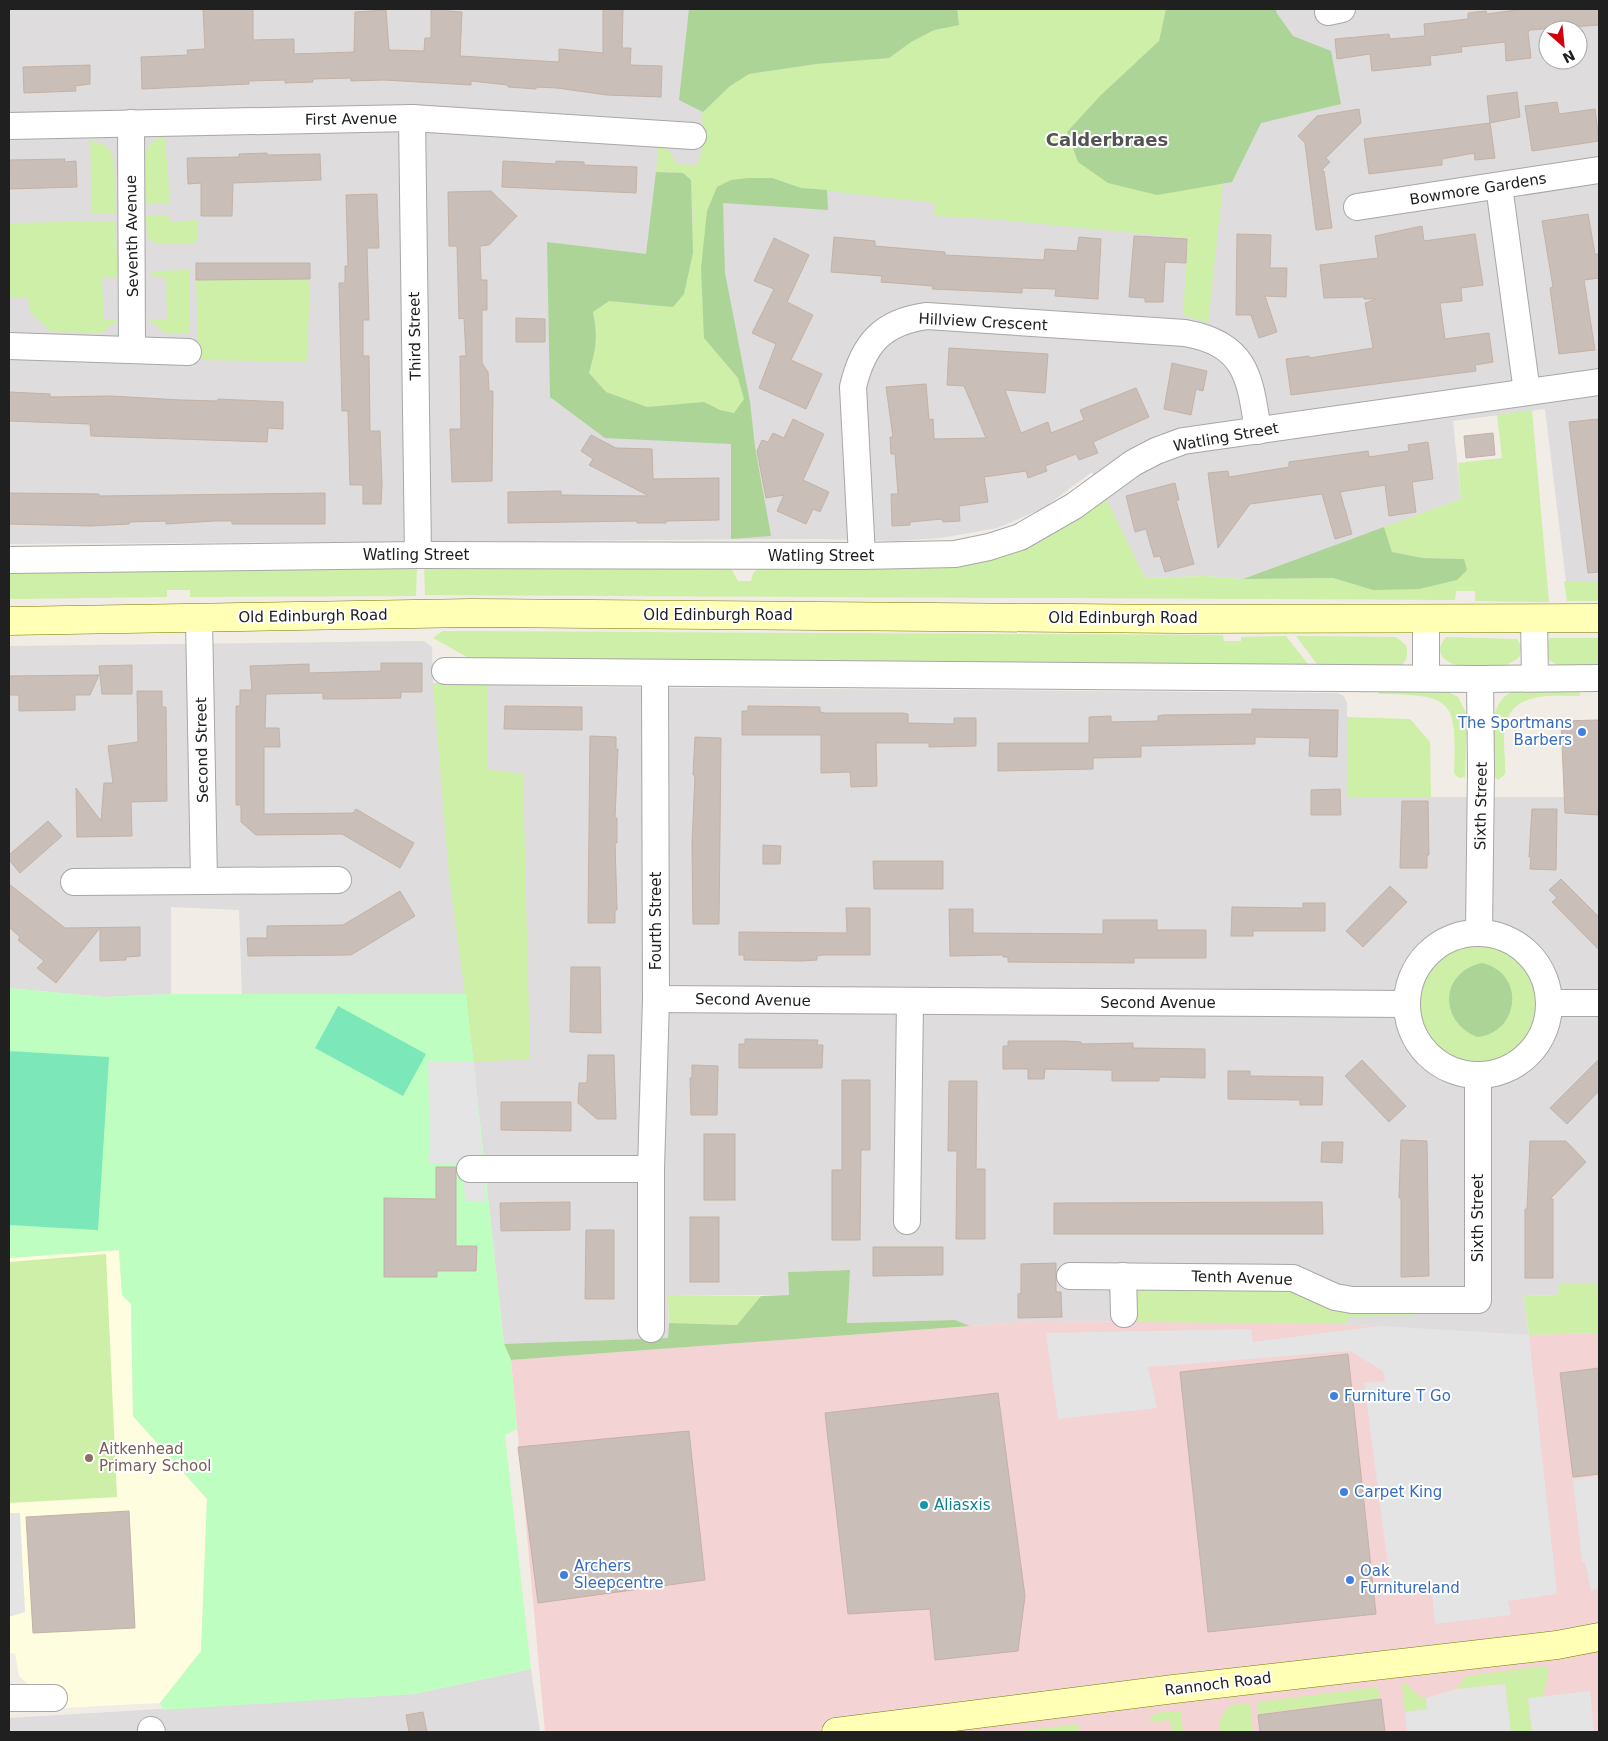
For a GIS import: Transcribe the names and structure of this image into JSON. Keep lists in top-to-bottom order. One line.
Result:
{"streets":{"main road":["Old Edinburgh Road","Rannoch Road"],"street":["First Avenue","Bowmore Gardens","Seventh Avenue","Hillview Crescent","Third Street","Watling Street","Second Street","Sixth Street","Fourth Street","Second Avenue","Tenth Avenue"]},"crossings":[["First Avenue","Seventh Avenue"],["First Avenue","Third Street"],["Hillview Crescent","Watling Street"],["Third Street","Watling Street"],["Old Edinburgh Road","Second Street"],["Sixth Street","Second Avenue"],["Sixth Street","Tenth Avenue"],["Fourth Street","Second Avenue"]],"districts":["Calderbraes"],"places":["The Sportmans Barbers","Furniture T Go","Aitkenhead Primary School","Carpet King","Aliasxis","Archers Sleepcentre","Oak Furnitureland"],"north":"bottom right"}
